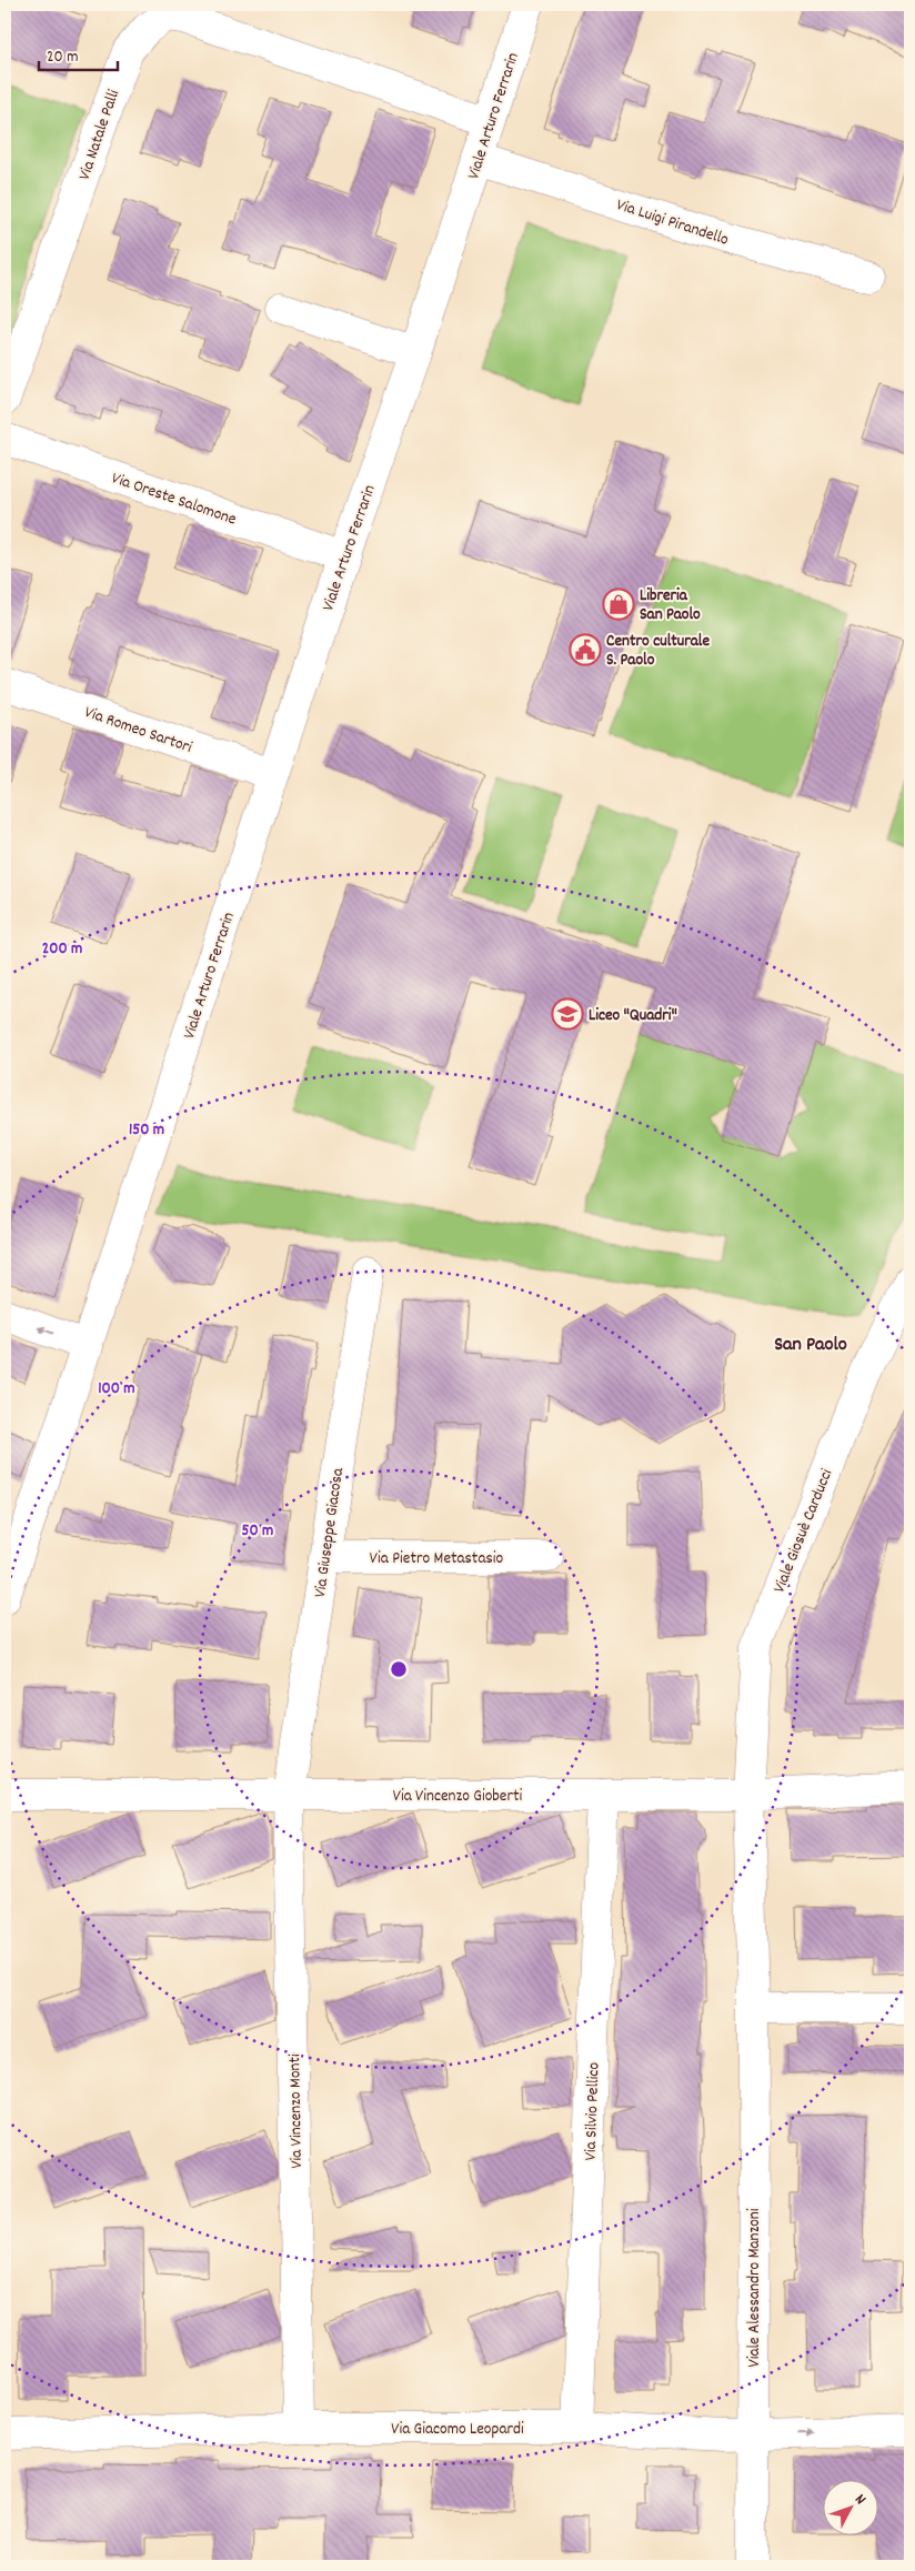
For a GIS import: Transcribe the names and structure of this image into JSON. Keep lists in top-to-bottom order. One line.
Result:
{"streets":{"street":["Viale Arturo Ferrarin","Via Natale Palli","Via Luigi Pirandello","Via Oreste Salomone","Via Romeo Sartori","Viale Giosuè Carducci","Via Giuseppe Giacosa","Via Pietro Metastasio","Via Vincenzo Gioberti","Via Vincenzo Monti","Via Silvio Pellico","Viale Alessandro Manzoni","Via Giacomo Leopardi"]},"crossings":[["Viale Arturo Ferrarin","Via Natale Palli"],["Viale Arturo Ferrarin","Via Luigi Pirandello"],["Viale Arturo Ferrarin","Via Oreste Salomone"],["Viale Arturo Ferrarin","Via Romeo Sartori"],["Viale Giosuè Carducci","Via Vincenzo Gioberti"],["Viale Giosuè Carducci","Viale Alessandro Manzoni"],["Via Giuseppe Giacosa","Via Pietro Metastasio"],["Via Giuseppe Giacosa","Via Vincenzo Gioberti"],["Via Giuseppe Giacosa","Via Vincenzo Monti"],["Via Vincenzo Gioberti","Via Vincenzo Monti"],["Via Vincenzo Gioberti","Via Silvio Pellico"],["Via Vincenzo Gioberti","Viale Alessandro Manzoni"],["Via Vincenzo Monti","Via Giacomo Leopardi"],["Via Silvio Pellico","Via Giacomo Leopardi"],["Viale Alessandro Manzoni","Via Giacomo Leopardi"]],"districts":["San Paolo"],"places":{"shop":["Libreria San Paolo"],"public building":["Centro culturale S. Paolo"],"school or university":["Liceo \"Quadri\""]},"scale_bar":"20 m","north":"top right","rings":["200 m","150 m","100 m","50 m"]}
